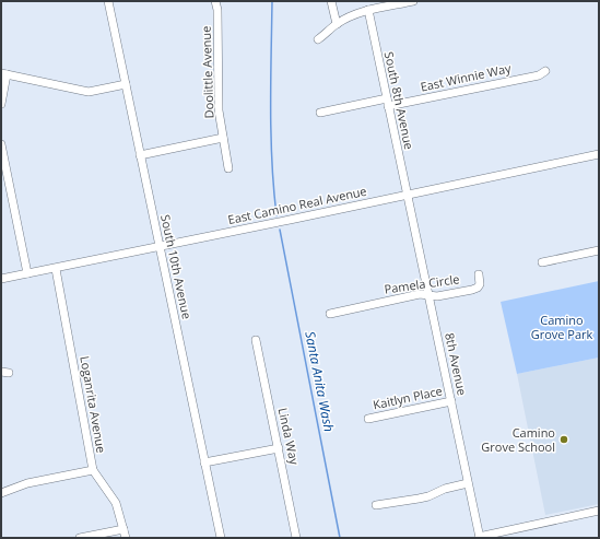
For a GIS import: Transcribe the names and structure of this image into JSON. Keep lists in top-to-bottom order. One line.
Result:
{"streets":{"street":["Doolittle Avenue","East Winnie Way","South 8th Avenue","East Camino Real Avenue","South 10th Avenue","Pamela Circle","8th Avenue","Kaitlyn Place","Loganrita Avenue","Linda Way"]},"crossings":[["East Winnie Way","South 8th Avenue"],["South 8th Avenue","East Camino Real Avenue"],["South 8th Avenue","8th Avenue"],["East Camino Real Avenue","South 10th Avenue"],["East Camino Real Avenue","8th Avenue"],["East Camino Real Avenue","Loganrita Avenue"],["Pamela Circle","8th Avenue"],["8th Avenue","Kaitlyn Place"]],"water":["Santa Anita Wash"],"parks":["Camino Grove Park"],"places":["Camino Grove School"]}
